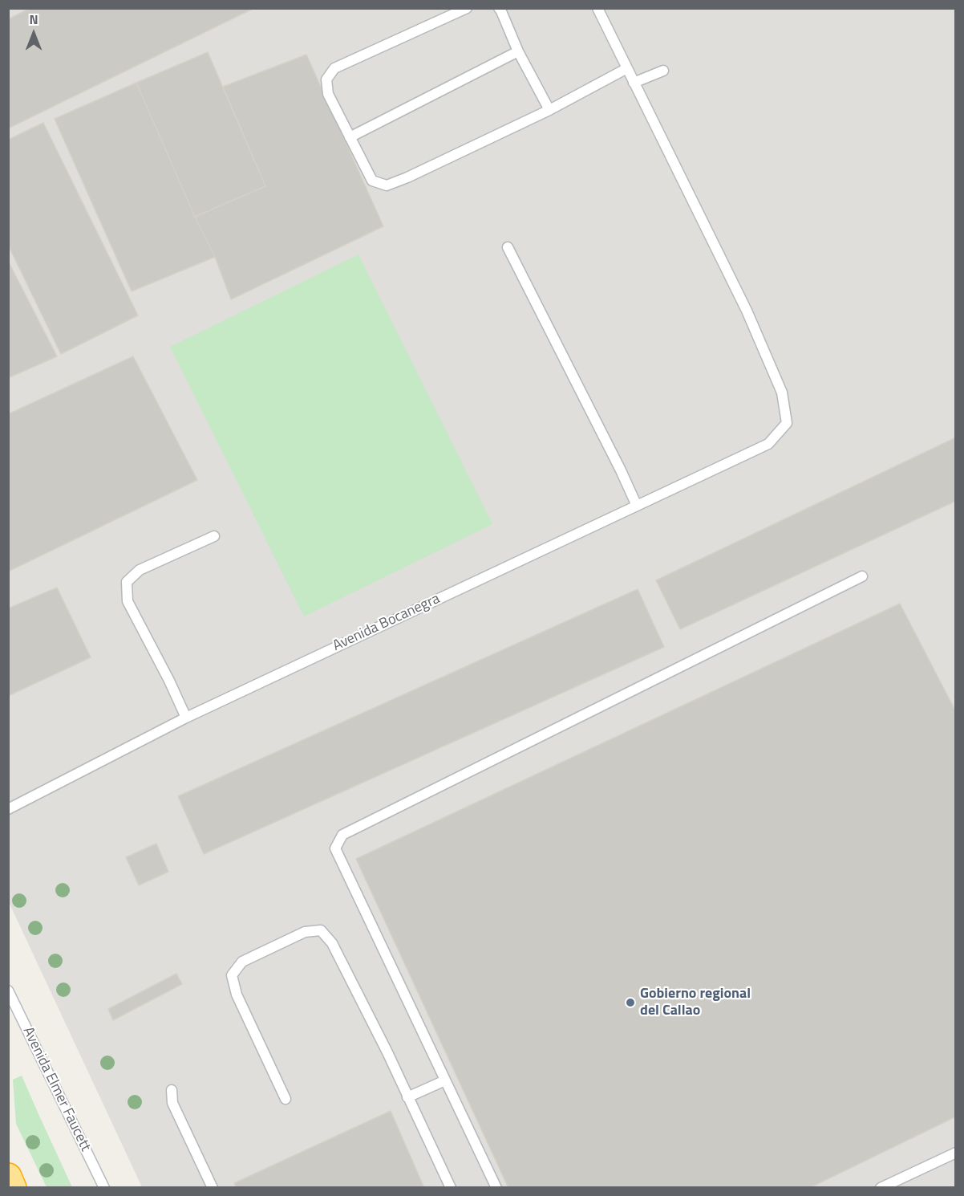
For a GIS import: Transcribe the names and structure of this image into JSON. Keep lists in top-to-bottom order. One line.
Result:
{"streets":{"lane":["Avenida Bocanegra","Avenida Elmer Faucett"]},"places":["Gobierno regional del Callao"],"north":"top"}
